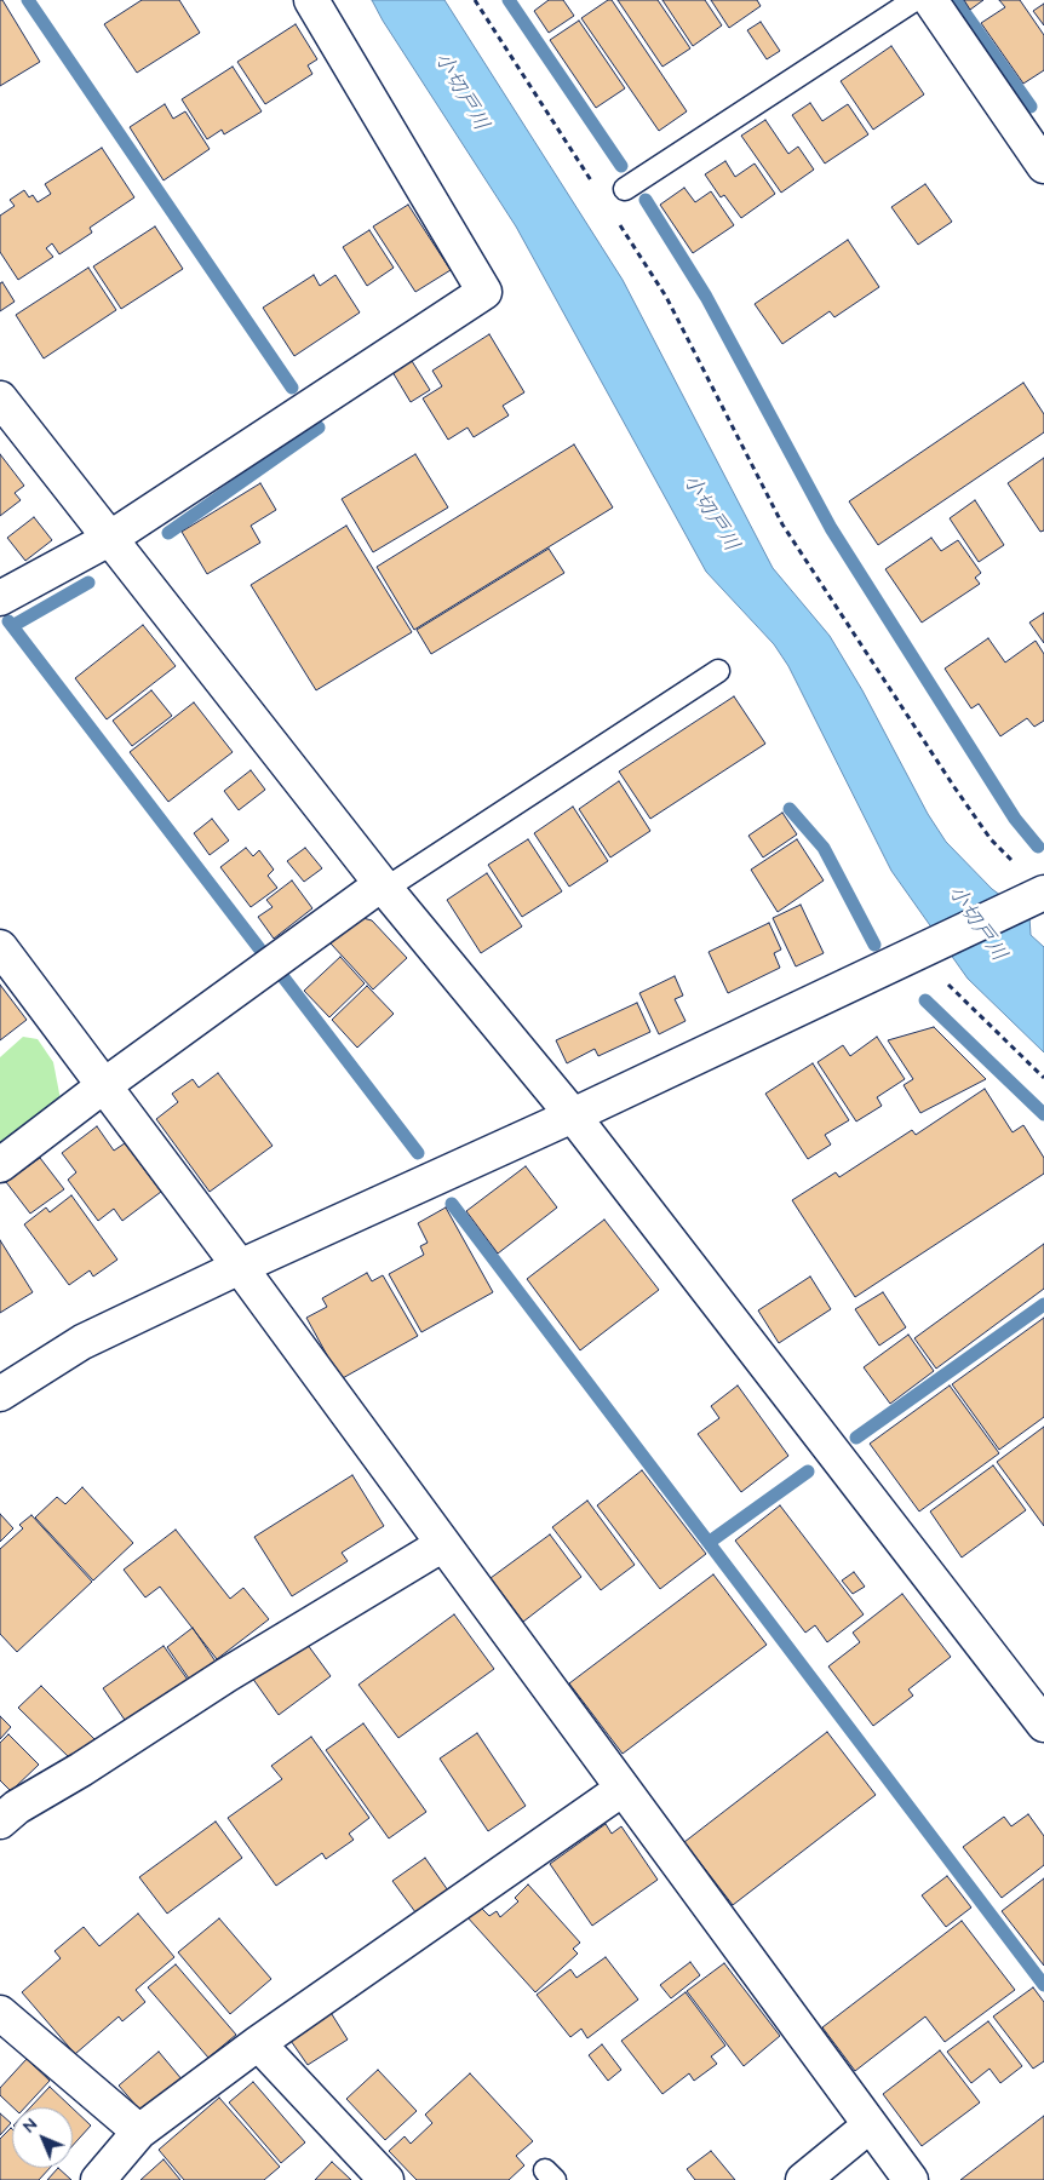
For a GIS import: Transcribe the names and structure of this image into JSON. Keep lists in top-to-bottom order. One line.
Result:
{"water":["小切戸川"],"north":"top left"}
